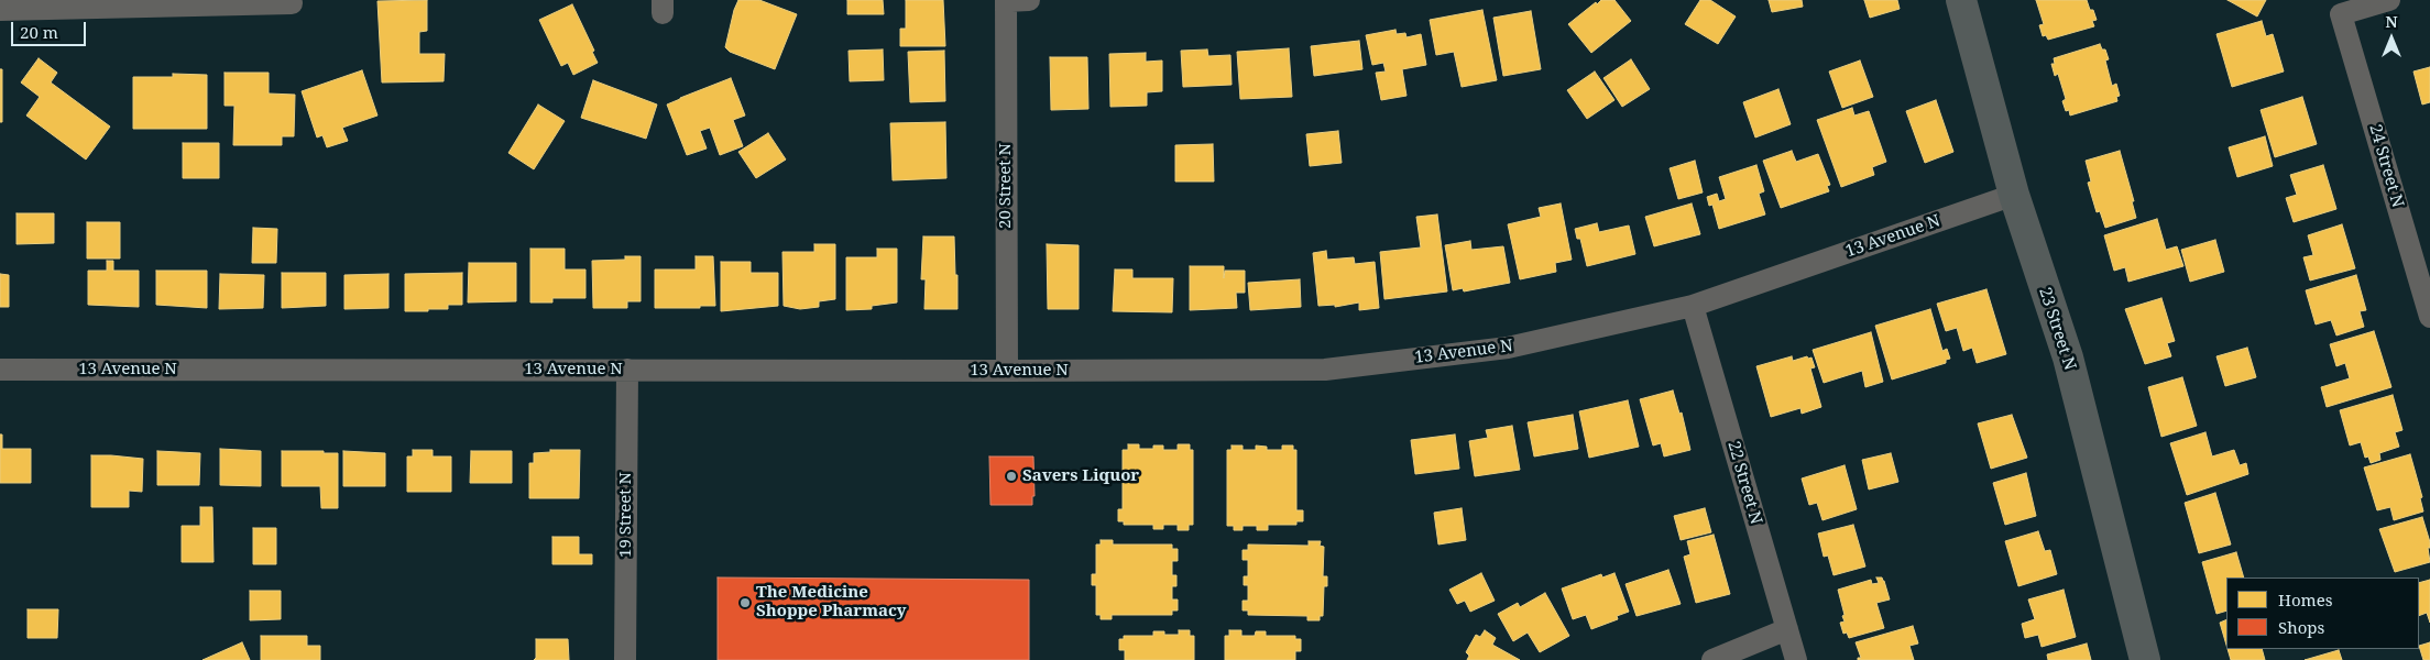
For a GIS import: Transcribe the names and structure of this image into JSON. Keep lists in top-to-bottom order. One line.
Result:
{"streets":{"street":["24 Street N","20 Street N","13 Avenue N","23 Street N","22 Street N","19 Street N"]},"crossings":[["20 Street N","13 Avenue N"],["13 Avenue N","23 Street N"],["13 Avenue N","22 Street N"],["13 Avenue N","19 Street N"]],"places":["Savers Liquor","The Medicine Shoppe Pharmacy"],"legend":["Homes","Shops"],"scale_bar":"20 m","north":"top"}
